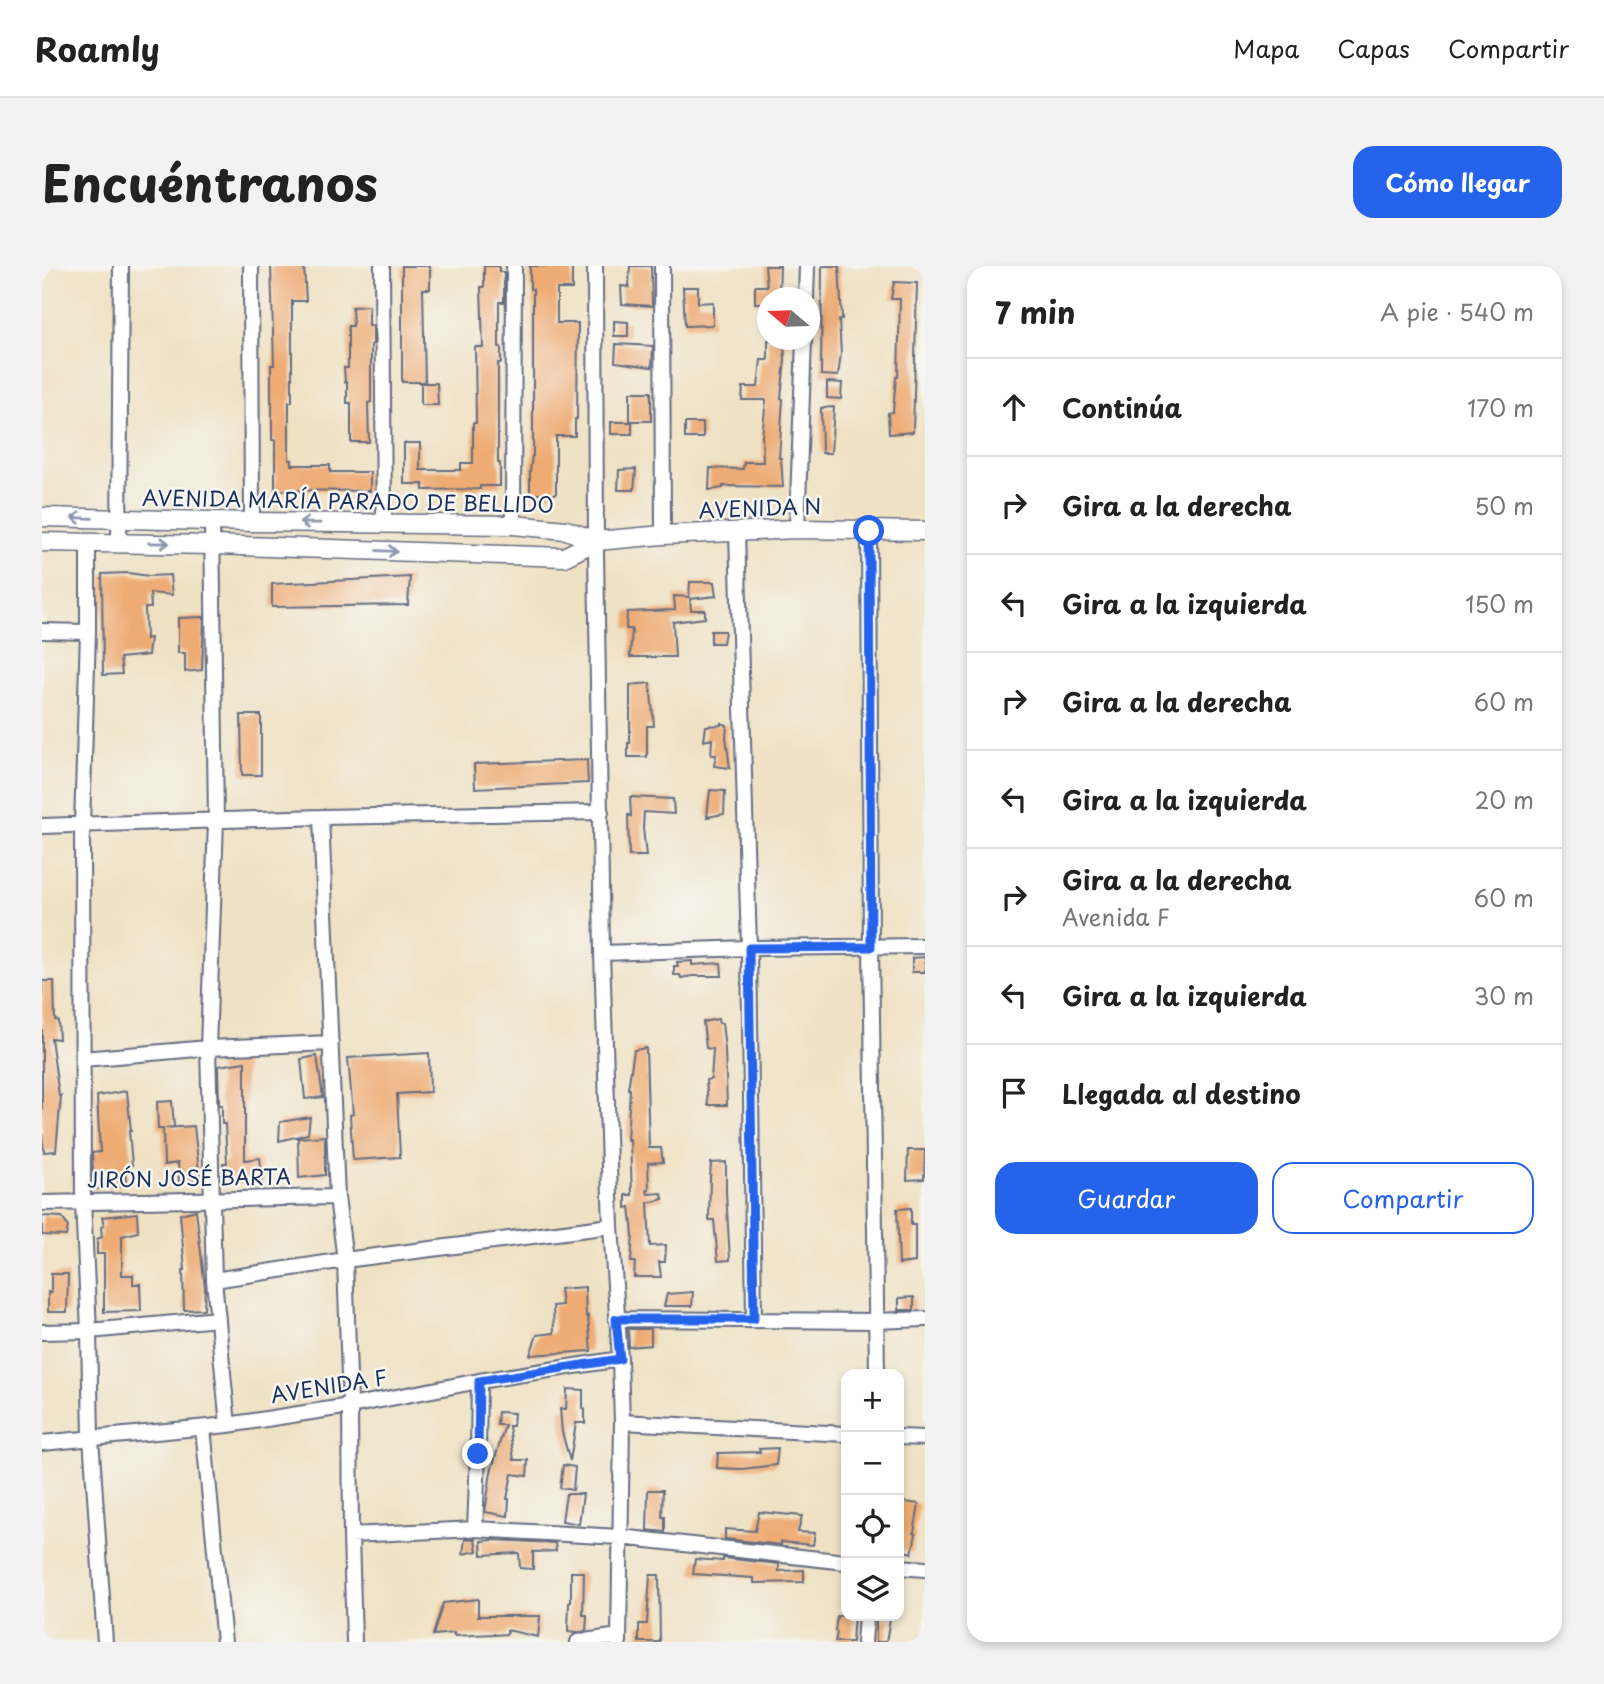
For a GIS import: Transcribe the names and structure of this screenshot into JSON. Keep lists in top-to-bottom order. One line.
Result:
{"streets":{"street":["AVENIDA MARÍA PARADO DE BELLIDO","AVENIDA N","JIRÓN JOSÉ BARTA","AVENIDA F"]},"crossings":[["AVENIDA MARÍA PARADO DE BELLIDO","AVENIDA N"]],"north":"left","page":{"header":"Roamly","nav":["Mapa","Capas","Compartir"],"title":"Encuéntranos","buttons":["Cómo llegar",["Guardar","Compartir"]],"heading":["7 min","A pie · 540 m"],"list":[["Continúa","170 m"],["Gira a la derecha","50 m"],["Gira a la izquierda","150 m"],["Gira a la derecha","60 m"],["Gira a la izquierda","20 m"],["Gira a la derecha","Avenida F","60 m"],["Gira a la izquierda","30 m"],"Llegada al destino"],"map_buttons":["+","−"]}}
